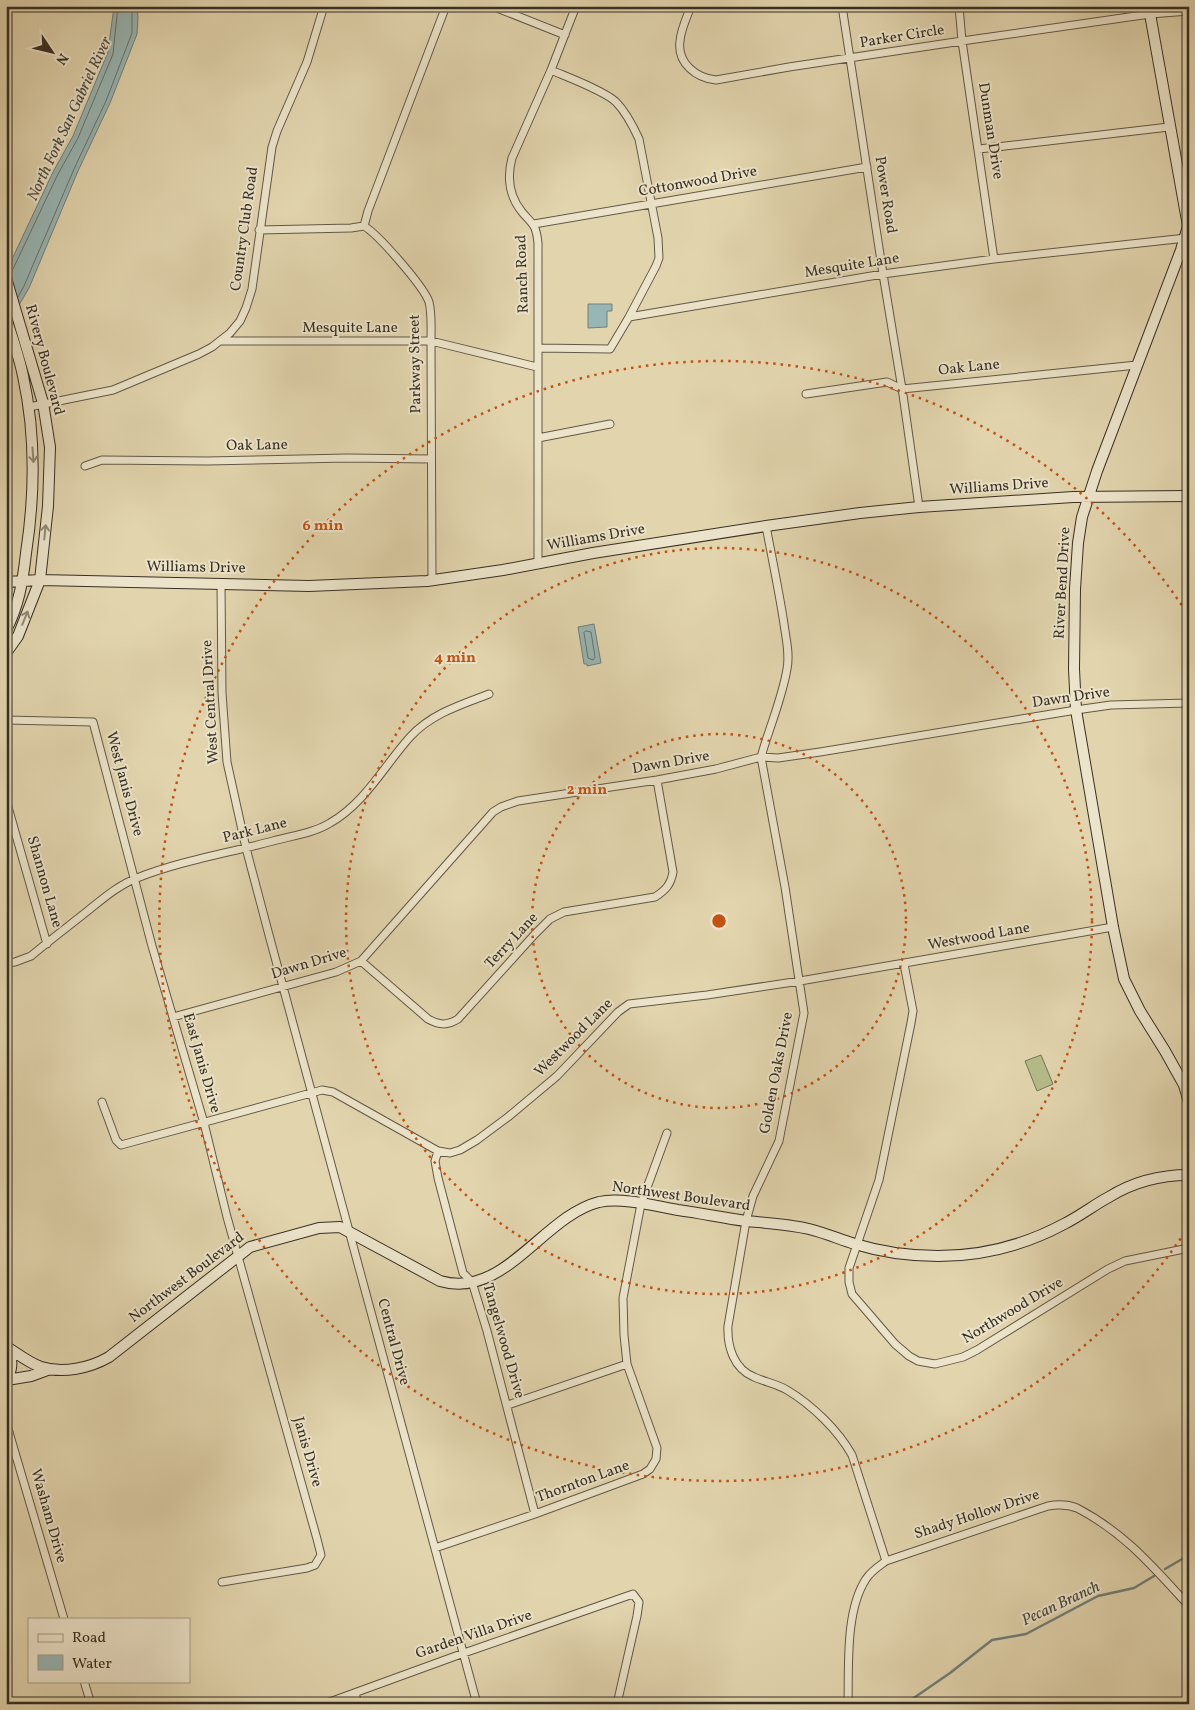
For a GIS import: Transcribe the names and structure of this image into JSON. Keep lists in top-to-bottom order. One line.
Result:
{"streets":{"street":["Parker Circle","Dunman Drive","Cottonwood Drive","Power Road","Country Club Road","Mesquite Lane","Ranch Road","Rivery Boulevard","Parkway Street","Oak Lane","Williams Drive","River Bend Drive","Dawn Drive","West Central Drive","West Janis Drive","Park Lane","Shannon Lane","Westwood Lane","Terry Lane","East Janis Drive","Golden Oaks Drive","Northwest Boulevard","Northwood Drive","Tangelwood Drive","Central Drive","Janis Drive","Thornton Lane","Shady Hollow Drive","Washam Drive","Garden Villa Drive"]},"crossings":[["Parker Circle","Dunman Drive"],["Parker Circle","Power Road"],["Parker Circle","River Bend Drive"],["Dunman Drive","Mesquite Lane"],["Cottonwood Drive","Power Road"],["Cottonwood Drive","Ranch Road"],["Power Road","Mesquite Lane"],["Power Road","Oak Lane"],["Power Road","Williams Drive"],["Country Club Road","Mesquite Lane"],["Country Club Road","Rivery Boulevard"],["Mesquite Lane","Ranch Road"],["Mesquite Lane","Parkway Street"],["Mesquite Lane","River Bend Drive"],["Ranch Road","Williams Drive"],["Rivery Boulevard","Williams Drive"],["Parkway Street","Oak Lane"],["Parkway Street","Williams Drive"],["Oak Lane","River Bend Drive"],["Williams Drive","River Bend Drive"],["Williams Drive","West Central Drive"],["Williams Drive","Golden Oaks Drive"],["River Bend Drive","Dawn Drive"],["River Bend Drive","Westwood Lane"],["Dawn Drive","West Central Drive"],["Dawn Drive","Terry Lane"],["Dawn Drive","East Janis Drive"],["Dawn Drive","Golden Oaks Drive"],["Dawn Drive","Central Drive"],["West Central Drive","Park Lane"],["West Central Drive","Central Drive"],["West Janis Drive","Park Lane"],["West Janis Drive","East Janis Drive"],["Park Lane","Shannon Lane"],["Park Lane","East Janis Drive"],["Westwood Lane","Golden Oaks Drive"],["Westwood Lane","Northwood Drive"],["Westwood Lane","Tangelwood Drive"],["East Janis Drive","Northwest Boulevard"],["East Janis Drive","Janis Drive"],["Golden Oaks Drive","Northwest Boulevard"],["Golden Oaks Drive","Shady Hollow Drive"],["Northwest Boulevard","Northwood Drive"],["Northwest Boulevard","Tangelwood Drive"],["Northwest Boulevard","Central Drive"],["Northwest Boulevard","Janis Drive"],["Northwest Boulevard","Thornton Lane"],["Tangelwood Drive","Thornton Lane"],["Central Drive","Thornton Lane"],["Central Drive","Garden Villa Drive"]],"water":["North Fork San Gabriel River","Pecan Branch"],"legend":["Road","Water"],"north":"bottom right","rings":["6 min","4 min","2 min"]}
